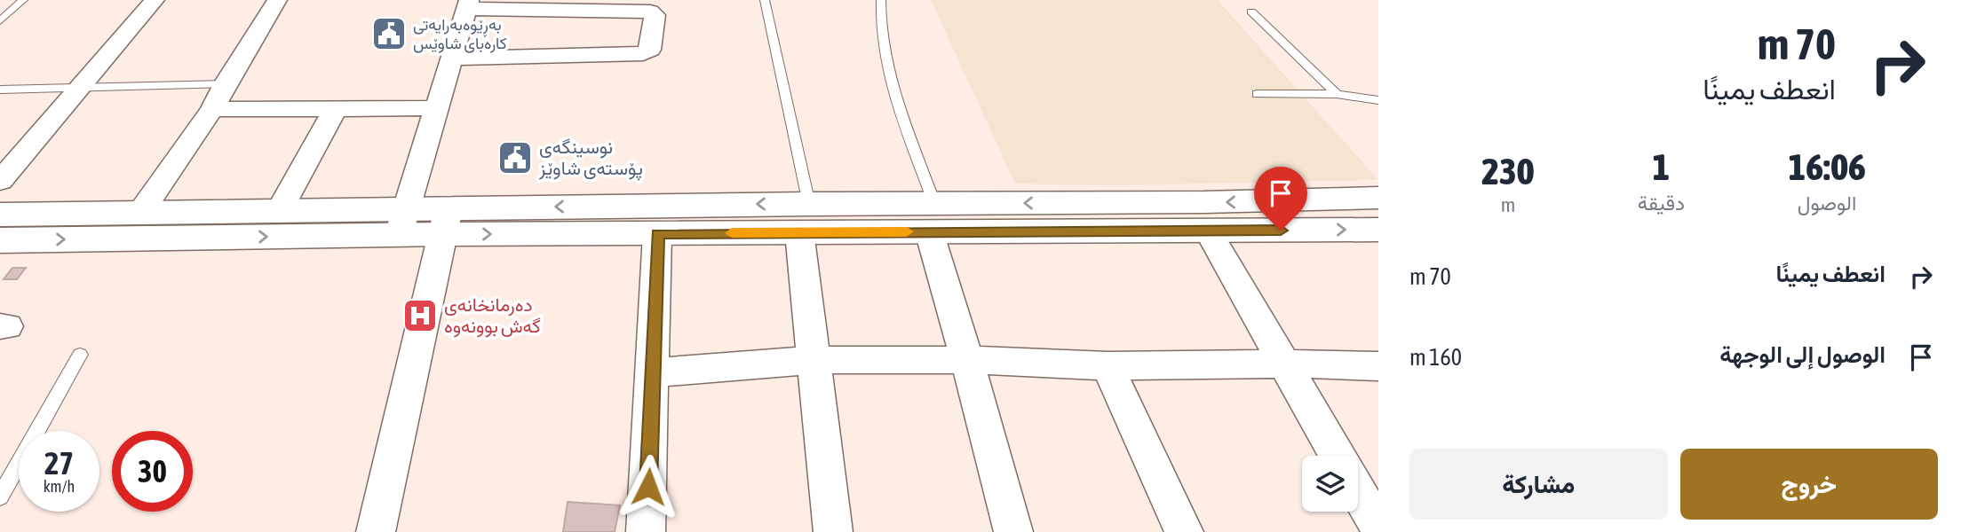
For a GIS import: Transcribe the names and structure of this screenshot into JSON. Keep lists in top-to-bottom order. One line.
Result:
{"places":{"public building":["بەڕێوەبەرایەتی کارەبای شاوێس","نوسینگەی پۆستەی شاوێز"],"hospital":["دەرمانخانەی گەش بوونەوە"]},"page":{"turn":["70 m","انعطف يمينًا"],"eta":["16:06","الوصول","1","دقيقة","230","m"],"list":[{"name":"انعطف يمينًا","value":"70 m"},{"name":"الوصول إلى الوجهة","value":"160 m"}],"speed":"27 km/h","limit":"30","buttons":["خروج","مشاركة"]}}
